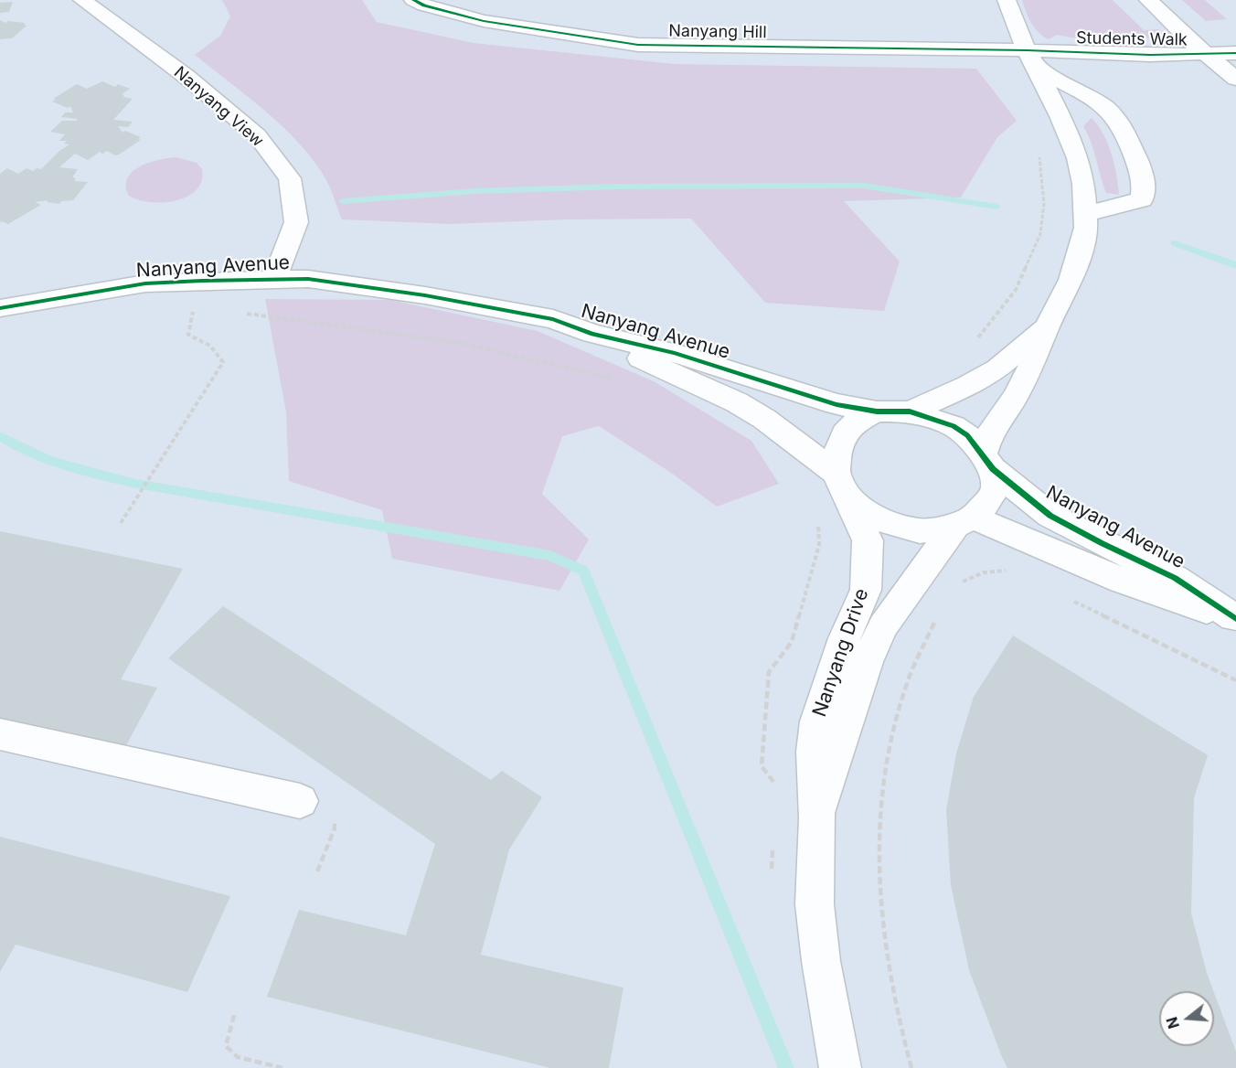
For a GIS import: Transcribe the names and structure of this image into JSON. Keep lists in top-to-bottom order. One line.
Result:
{"streets":{"street":["Nanyang Hill","Students Walk","Nanyang View","Nanyang Avenue","Nanyang Drive"]},"crossings":[["Nanyang Hill","Students Walk"],["Nanyang View","Nanyang Avenue"],["Nanyang Avenue","Nanyang Drive"]],"north":"left"}
